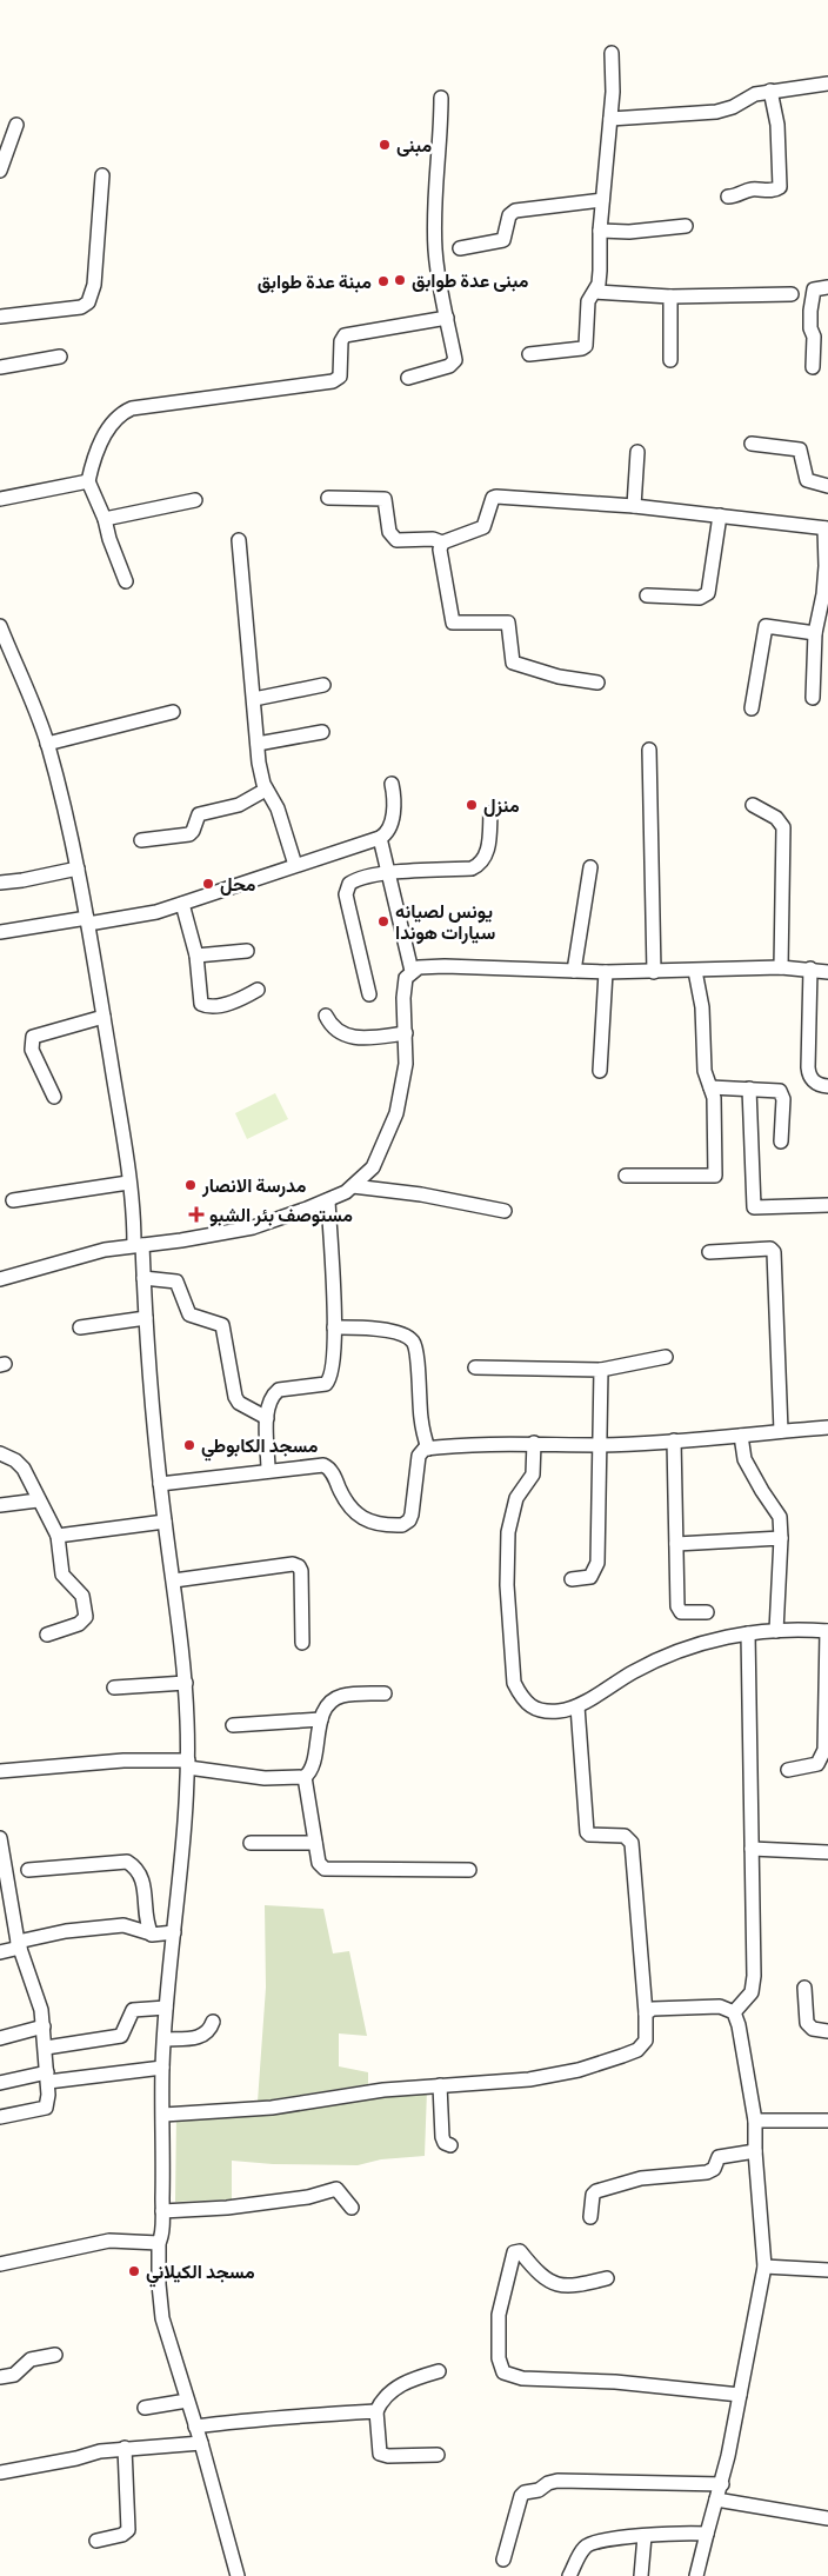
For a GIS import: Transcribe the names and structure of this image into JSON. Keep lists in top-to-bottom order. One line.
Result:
{"places":{"other":["مبنى","مبنى عدة طوابق","مبنة عدة طوابق","منزل","محل","يونس لصيانه سيارات هوندا","مدرسة الانصار","مسجد الكابوطي","مسجد الكيلاني"],"health":["مستوصف بئر الشبو"]}}
